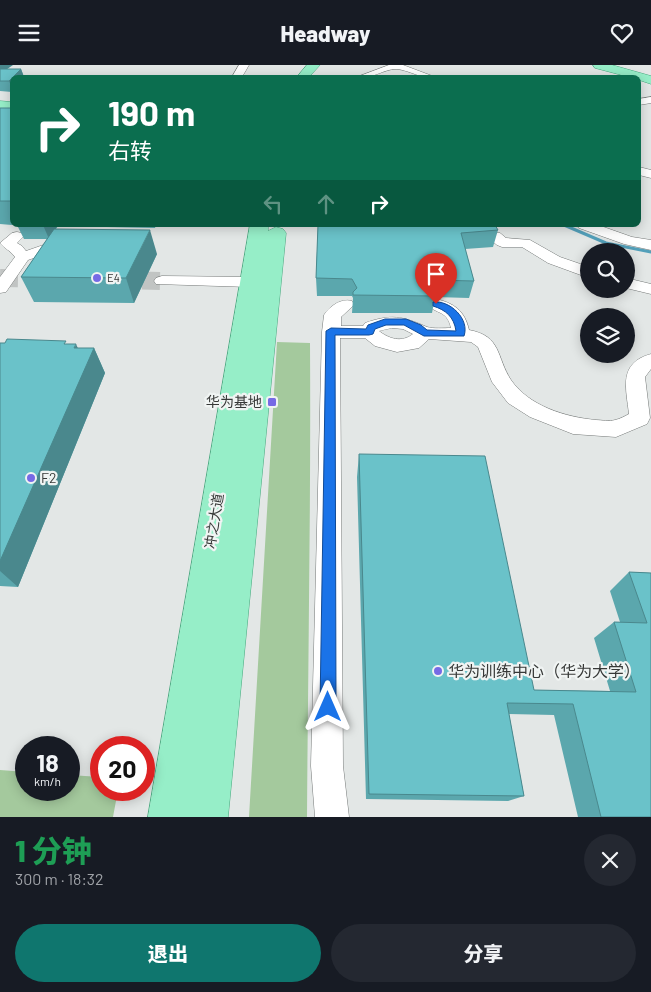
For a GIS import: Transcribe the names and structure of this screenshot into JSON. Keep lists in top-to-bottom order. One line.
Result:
{"streets":{"main road":["冲之大道"]},"places":{"other":["E4","F2","华为训练中心（华为大学）"],"transit":["华为基地"]},"page":{"header":"Headway","turn":["190 m","右转"],"speed":"18 km/h","limit":"20","heading":["1 分钟","300 m · 18:32"],"buttons":["退出","分享"]}}
